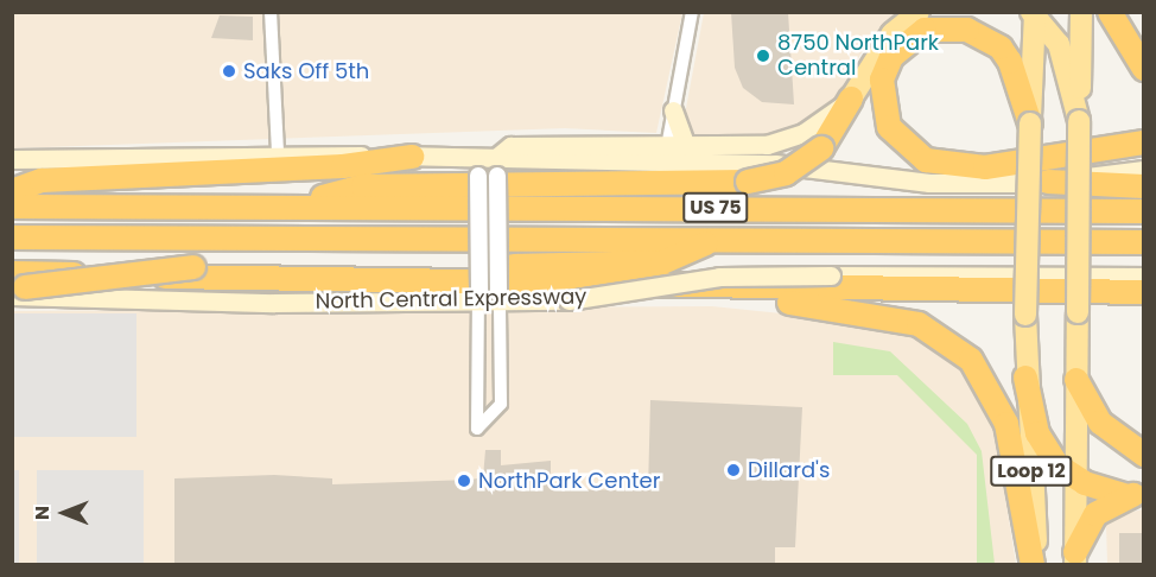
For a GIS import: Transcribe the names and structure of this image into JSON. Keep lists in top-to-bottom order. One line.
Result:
{"streets":{"highway":["US 75"],"main road":["North Central Expressway","Loop 12"]},"places":["8750 NorthPark Central","Saks Off 5th","Dillard's","NorthPark Center"],"north":"left"}
